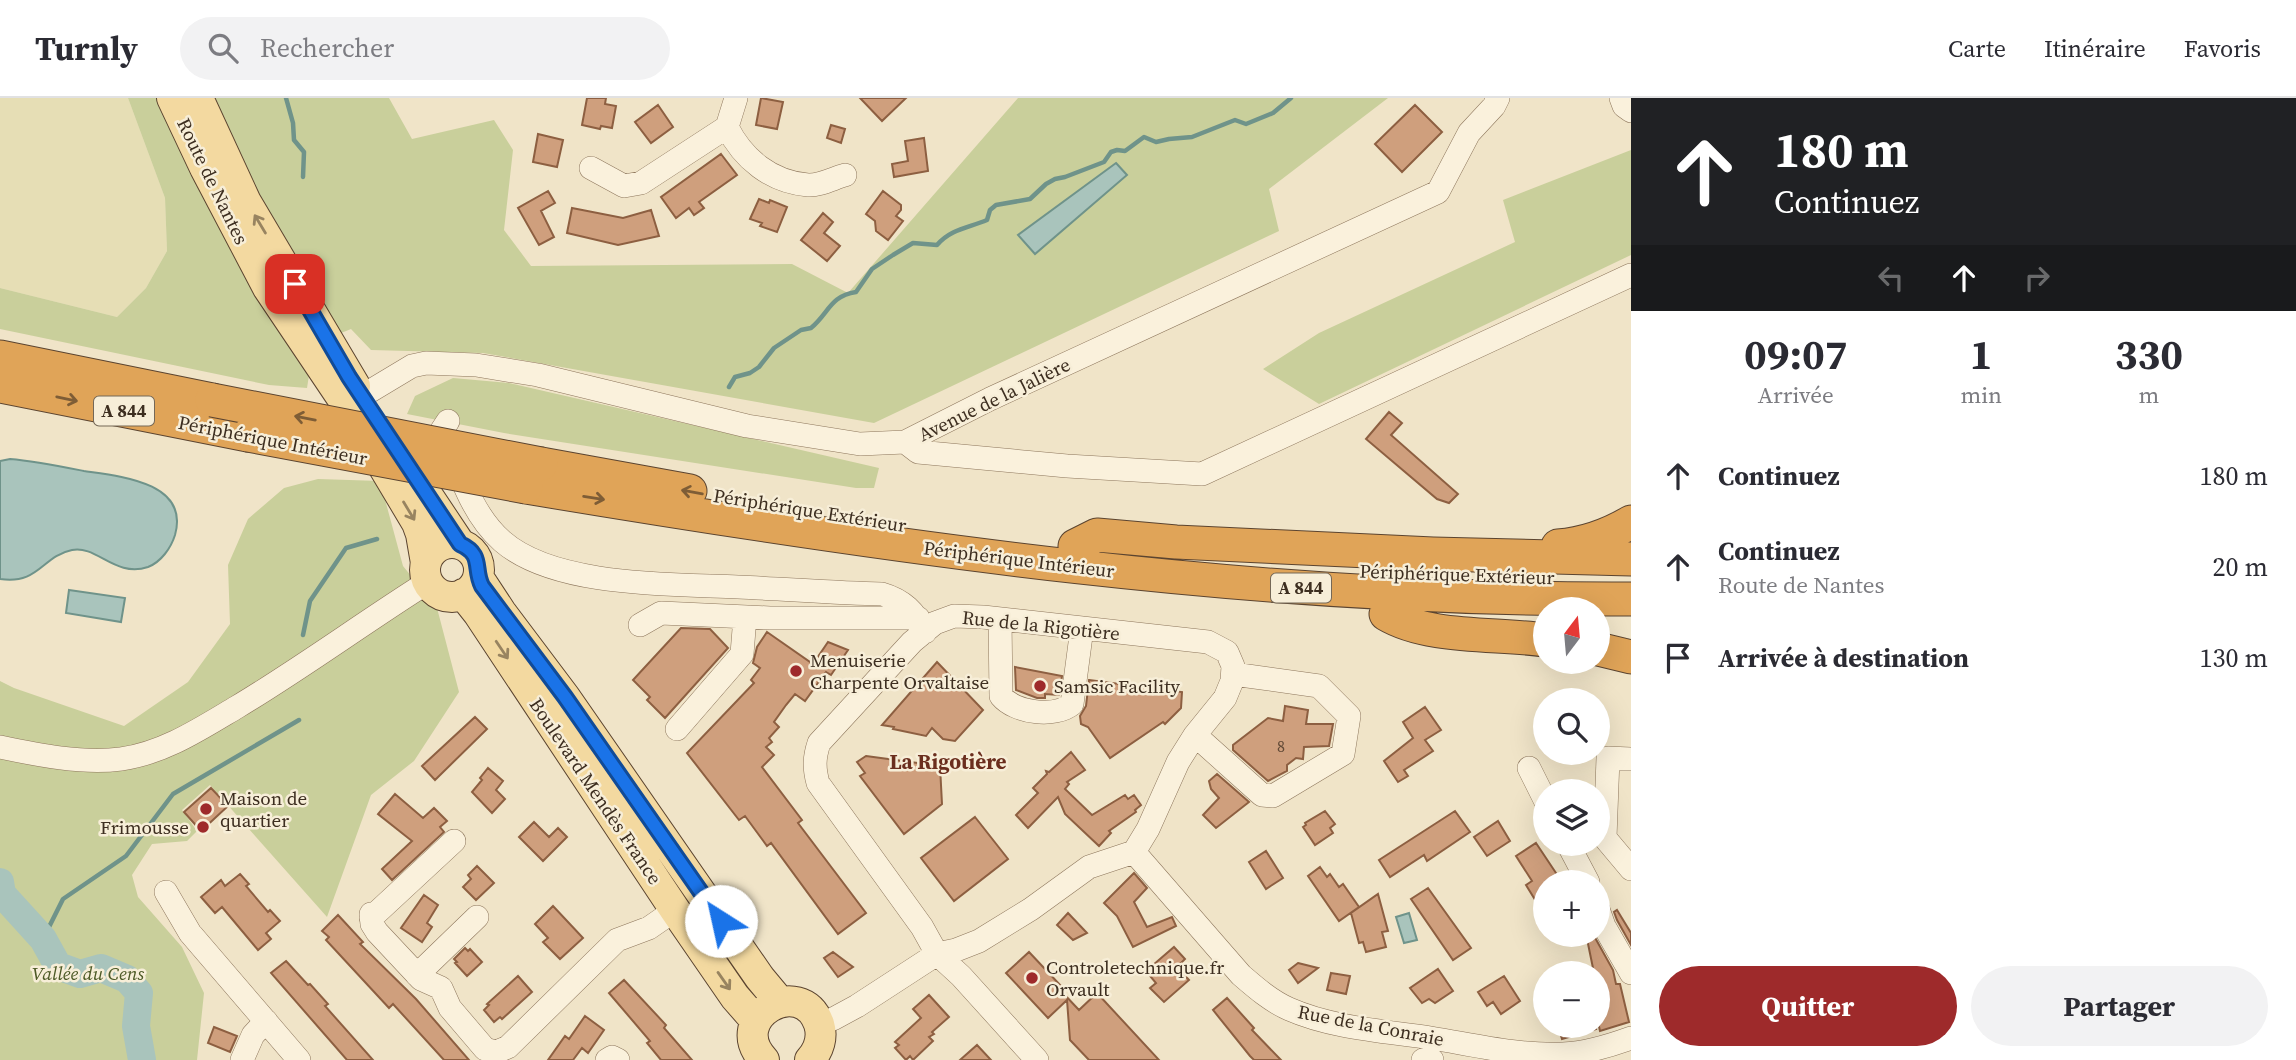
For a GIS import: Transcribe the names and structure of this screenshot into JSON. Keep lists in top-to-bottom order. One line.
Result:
{"streets":{"highway":["A 844","Périphérique Intérieur","Périphérique Extérieur"],"main road":["Route de Nantes","Boulevard Mendès France"],"street":["Avenue de la Jalière","Rue de la Rigotière","Rue de la Conraie"]},"crossings":[["Route de Nantes","Avenue de la Jalière"],["Route de Nantes","Boulevard Mendès France"],["Périphérique Intérieur","Périphérique Extérieur"]],"one_way":["Périphérique Intérieur","Périphérique Extérieur"],"districts":["La Rigotière"],"parks":["Vallée du Cens"],"places":["Menuiserie Charpente Orvaltaise","Samsic Facility","Maison de quartier","Frimousse","Controletechnique.fr Orvault"],"house_numbers":["8"],"north":"top","page":{"header":"Turnly","search":"Rechercher","nav":["Carte","Itinéraire","Favoris"],"turn":["180 m","Continuez"],"eta":["09:07","Arrivée","1","min","330","m"],"list":[{"name":"Continuez","value":"180 m"},{"name":"Continuez","note":"Route de Nantes","value":"20 m"},{"name":"Arrivée à destination","value":"130 m"}],"map_buttons":["+","−"],"buttons":["Quitter","Partager"]}}
